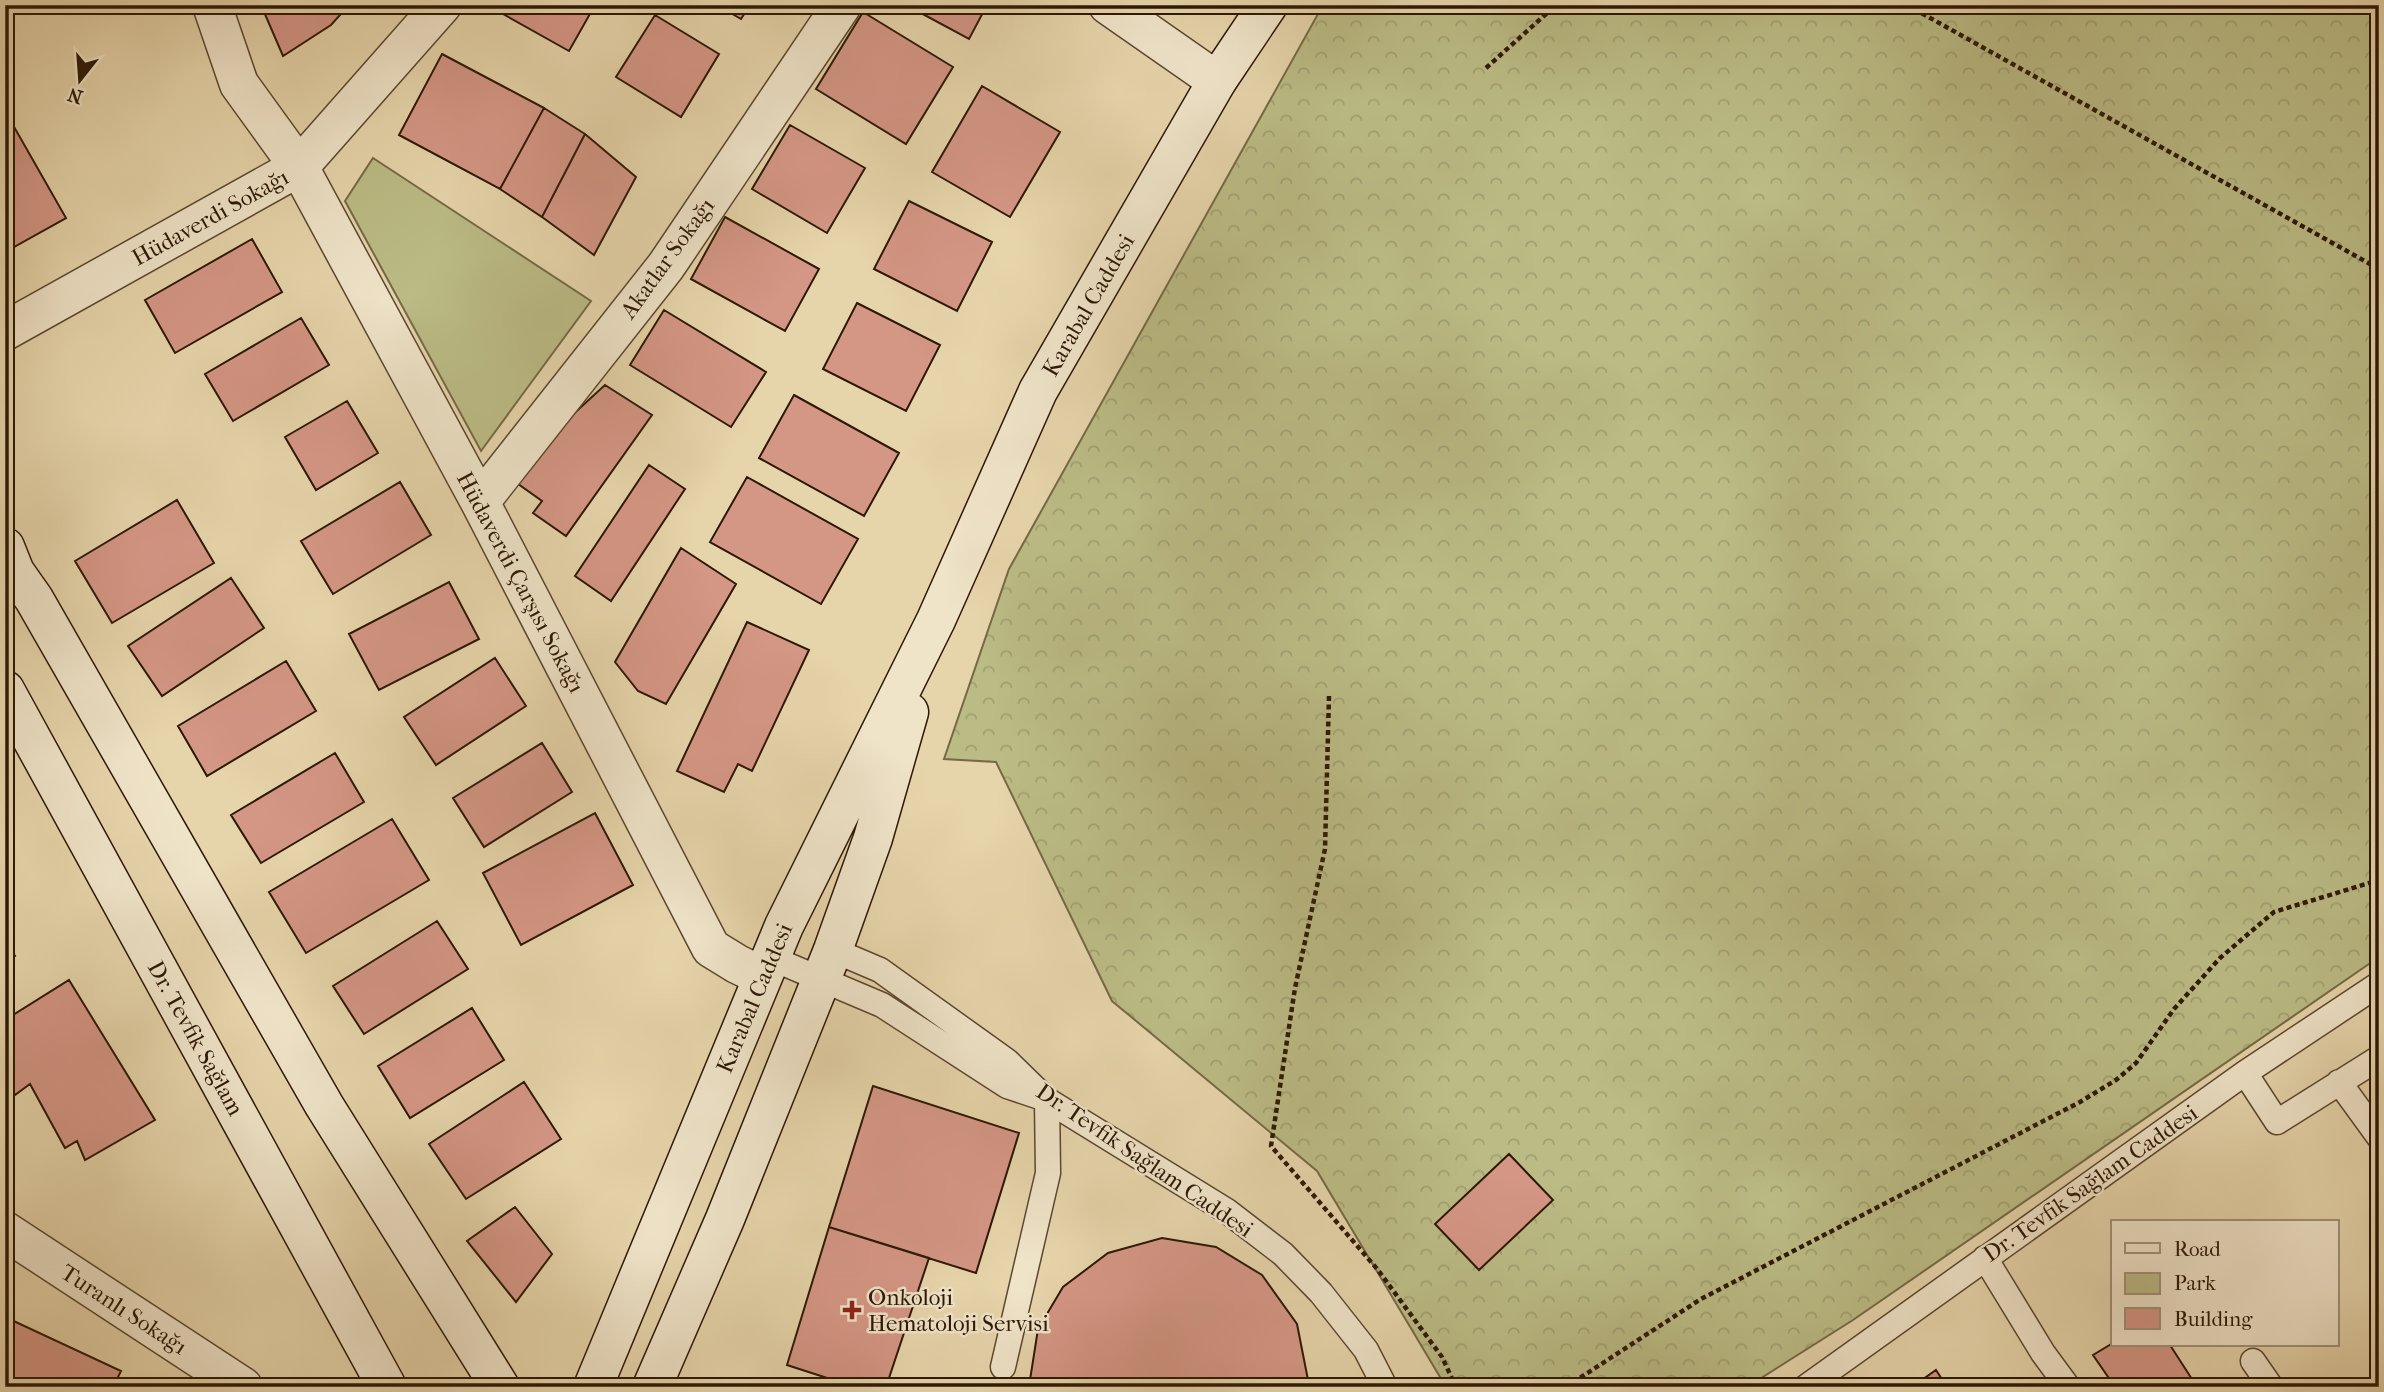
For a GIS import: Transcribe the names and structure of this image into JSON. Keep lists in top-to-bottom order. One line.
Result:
{"streets":{"street":["Hüdaverdi Sokağı","Akatlar Sokağı","Karabal Caddesi","Hüdaverdi Çarşısı Sokağı","Dr. Tevfik Sağlam","Turanlı Sokağı"],"lane":["Dr. Tevfik Sağlam Caddesi"]},"crossings":[["Hüdaverdi Sokağı","Hüdaverdi Çarşısı Sokağı"],["Akatlar Sokağı","Hüdaverdi Çarşısı Sokağı"],["Karabal Caddesi","Hüdaverdi Çarşısı Sokağı"],["Karabal Caddesi","Dr. Tevfik Sağlam Caddesi"],["Hüdaverdi Çarşısı Sokağı","Dr. Tevfik Sağlam Caddesi"]],"places":{"health":["Onkoloji Hematoloji Servisi"]},"legend":["Road","Park","Building"],"north":"bottom"}
